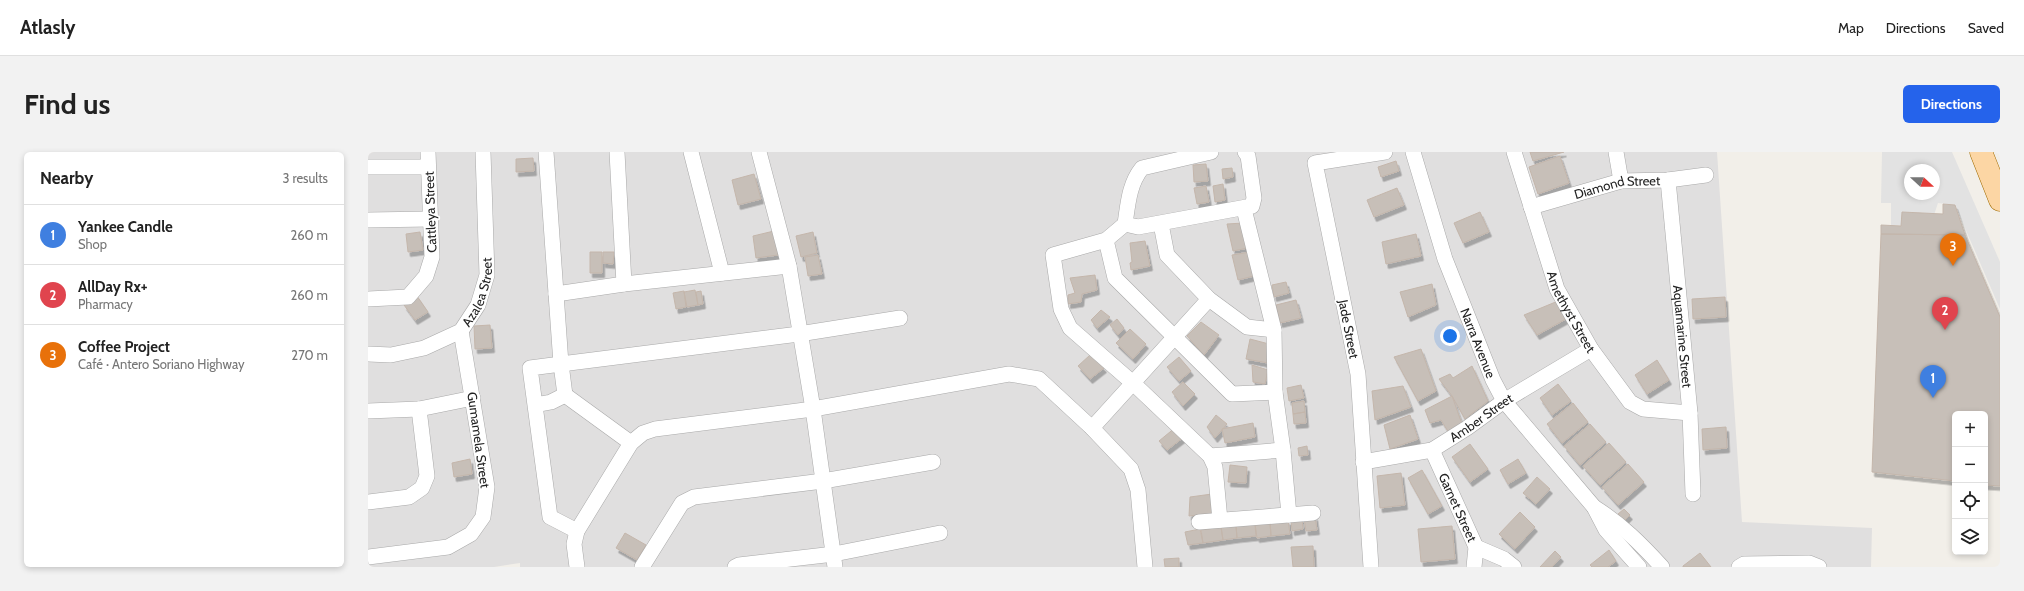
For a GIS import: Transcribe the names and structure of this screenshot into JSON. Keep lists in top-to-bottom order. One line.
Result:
{"streets":{"street":["Diamond Street","Cattleya Street","Azalea Street","Amethyst Street","Jade Street","Aquamarine Street","Narra Avenue","Amber Street","Gumamela Street","Garnet Street"]},"crossings":[["Diamond Street","Amethyst Street"],["Diamond Street","Aquamarine Street"],["Azalea Street","Gumamela Street"],["Amethyst Street","Aquamarine Street"],["Amethyst Street","Amber Street"],["Jade Street","Amber Street"],["Narra Avenue","Amber Street"],["Amber Street","Garnet Street"]],"north":"right","page":{"header":"Atlasly","nav":["Map","Directions","Saved"],"buttons":"Directions","title":"Find us","heading":["Nearby","3 results"],"list":[{"mark":"1","name":"Yankee Candle","note":"Shop","value":"260 m"},{"mark":"2","name":"AllDay Rx+","note":"Pharmacy","value":"260 m"},{"mark":"3","name":"Coffee Project","note":"Café · Antero Soriano Highway","value":"270 m"}],"pins":["3","2","1"],"map_buttons":["+","−"]}}
